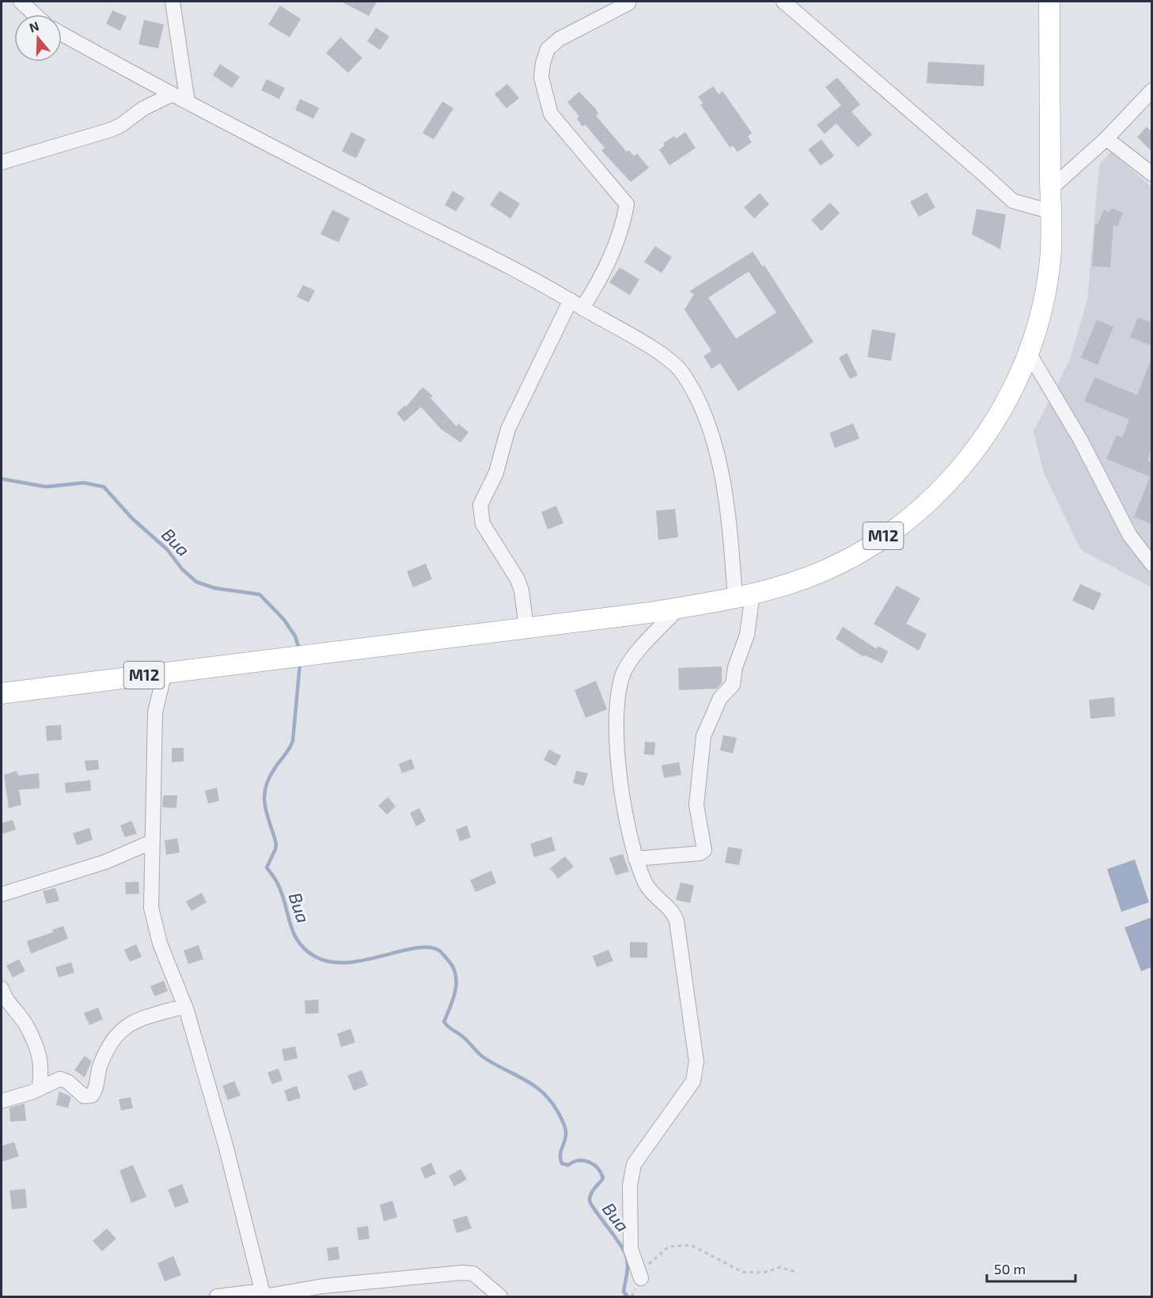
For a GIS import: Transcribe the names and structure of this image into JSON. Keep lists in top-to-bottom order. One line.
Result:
{"streets":{"highway":["M12"]},"water":["Bua"],"scale_bar":"50 m","north":"top"}
